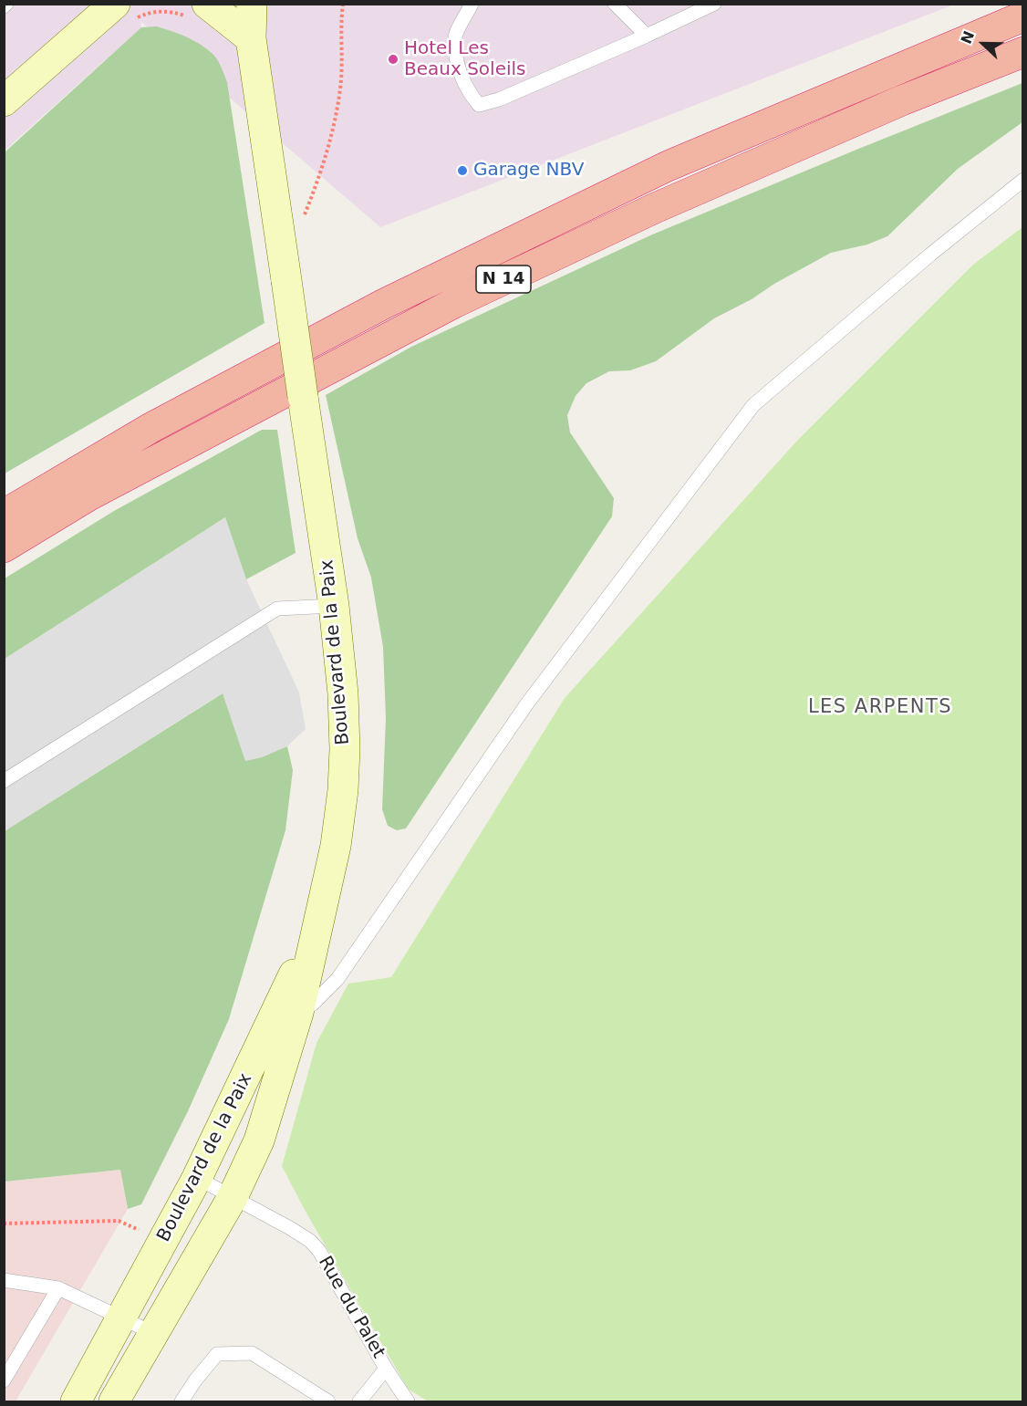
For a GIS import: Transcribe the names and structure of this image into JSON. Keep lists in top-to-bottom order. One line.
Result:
{"streets":{"highway":["N 14"],"main road":["Boulevard de la Paix"],"lane":["Rue du Palet"]},"crossings":[["Boulevard de la Paix","Rue du Palet"]],"districts":["LES ARPENTS"],"places":["Hotel Les Beaux Soleils","Garage NBV"],"north":"left"}
